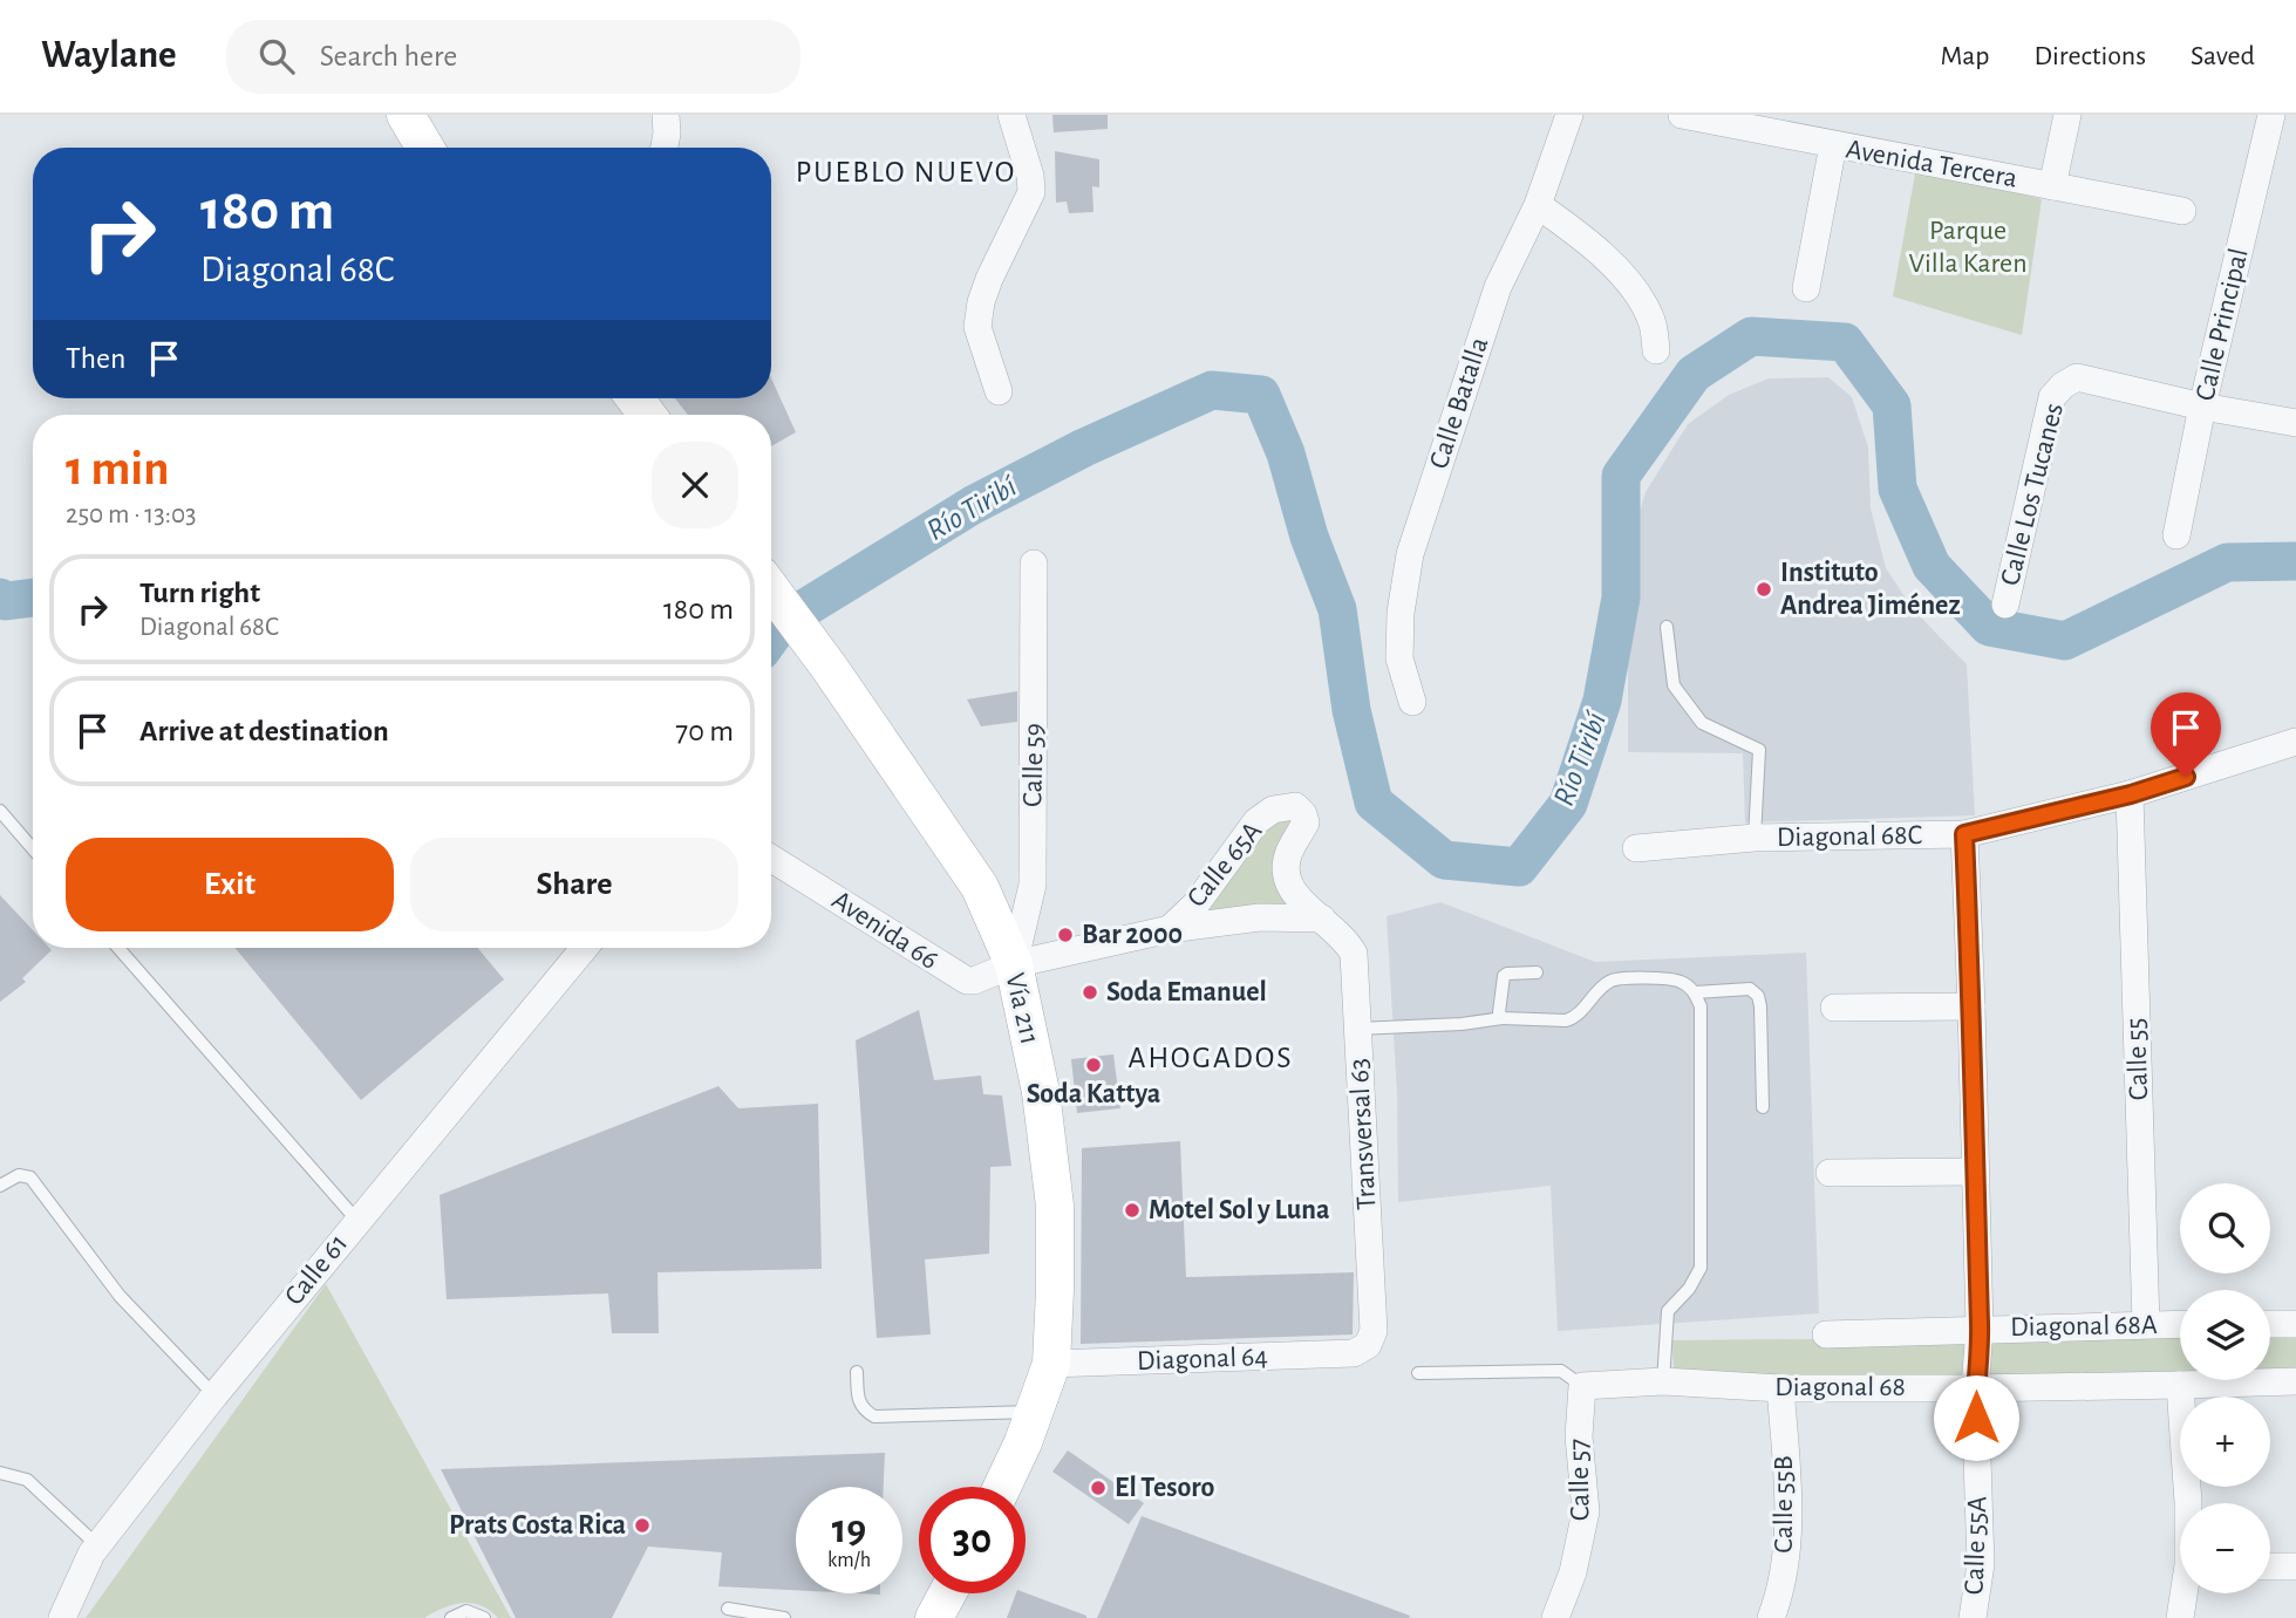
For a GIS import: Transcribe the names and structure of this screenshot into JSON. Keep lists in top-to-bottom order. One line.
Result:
{"streets":{"main road":["Vía 211"],"street":["Avenida Tercera","Calle Principal","Calle Batalla","Calle Los Tucanes","Calle 59","Diagonal 68C","Calle 65A","Avenida 66","Calle 55","Transversal 63","Calle 61","Diagonal 68A","Diagonal 64","Diagonal 68","Calle 57","Calle 55B","Calle 55A"]},"crossings":[["Calle Principal","Calle Los Tucanes"],["Calle 59","Avenida 66"],["Calle 59","Vía 211"],["Diagonal 68C","Calle 55"],["Diagonal 68C","Calle 55A"],["Calle 65A","Transversal 63"],["Avenida 66","Vía 211"],["Vía 211","Diagonal 64"],["Calle 55","Diagonal 68A"],["Transversal 63","Diagonal 64"],["Diagonal 68A","Calle 55A"],["Diagonal 68","Calle 57"],["Diagonal 68","Calle 55B"],["Diagonal 68","Calle 55A"]],"districts":["PUEBLO NUEVO","AHOGADOS"],"water":["Río Tiribí"],"parks":["Parque Villa Karen"],"places":["Instituto Andrea Jiménez","Bar 2000","Soda Emanuel","Soda Kattya","Motel Sol y Luna","El Tesoro","Prats Costa Rica"],"page":{"header":"Waylane","search":"Search here","nav":["Map","Directions","Saved"],"turn":["180 m","Diagonal 68C"],"then":"Then","heading":["1 min","250 m · 13:03"],"list":[{"name":"Turn right","note":"Diagonal 68C","value":"180 m"},{"name":"Arrive at destination","value":"70 m"}],"buttons":["Exit","Share"],"map_buttons":["+","−"],"speed":"19 km/h","limit":"30"}}
